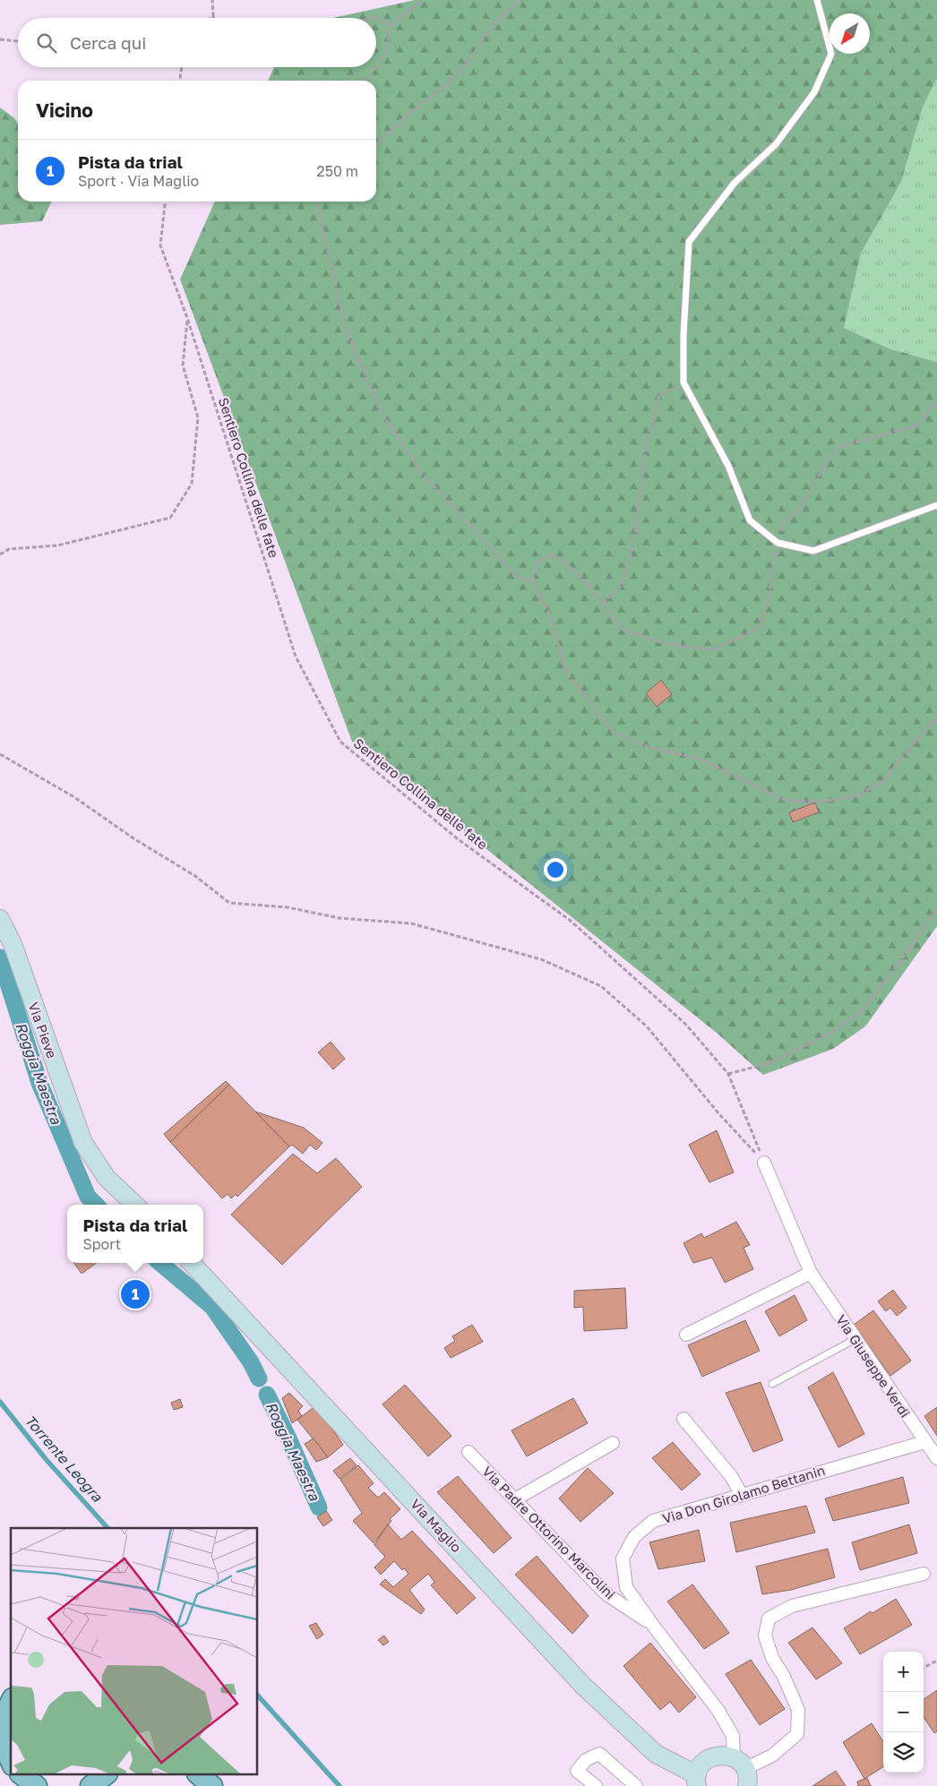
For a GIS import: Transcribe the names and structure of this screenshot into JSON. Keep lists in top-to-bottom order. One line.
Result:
{"streets":{"street":["Via Pieve","Via Giuseppe Verdi","Via Don Girolamo Bettanin","Via Maglio","Via Padre Ottorino Marcolini"],"path":["Sentiero Collina delle fate"]},"crossings":[["Sentiero Collina delle fate","Via Giuseppe Verdi"],["Via Giuseppe Verdi","Via Don Girolamo Bettanin"],["Via Don Girolamo Bettanin","Via Padre Ottorino Marcolini"]],"water":["Roggia Maestra","Torrente Leogra"],"north":"bottom left","page":{"search":"Cerca qui","heading":"Vicino","list":[{"mark":"1","name":"Pista da trial","note":"Sport · Via Maglio","value":"250 m"}],"popup":["Pista da trial","Sport"],"pins":"1","map_buttons":["+","−"]}}
